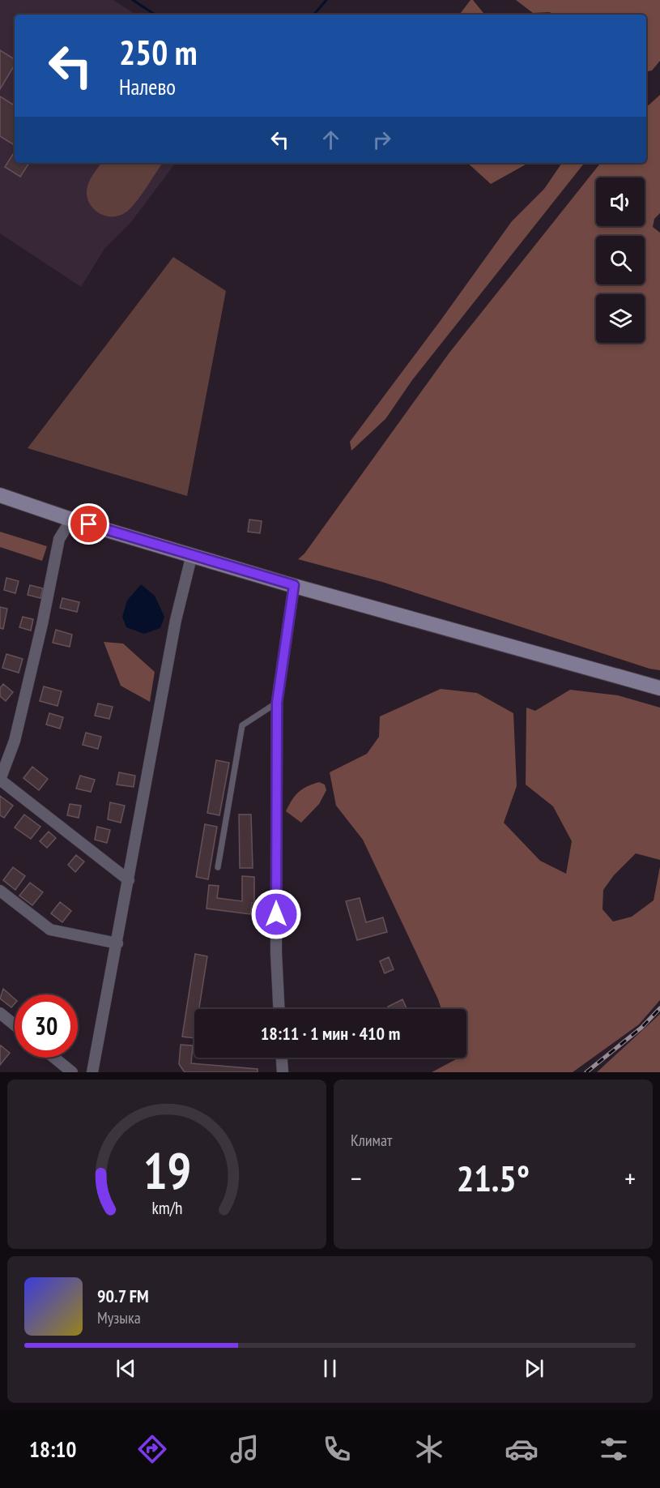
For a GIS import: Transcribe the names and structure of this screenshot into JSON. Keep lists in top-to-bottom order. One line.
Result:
{"page":{"turn":["250 m","Налево"],"limit":"30","trip":"18:11 · 1 мин · 410 m","tile":"Климат","heat":["−","21.5°","+"],"song":["90.7 FM","Музыка"],"tabs":"18:10","gauge":["19","km/h"]}}
